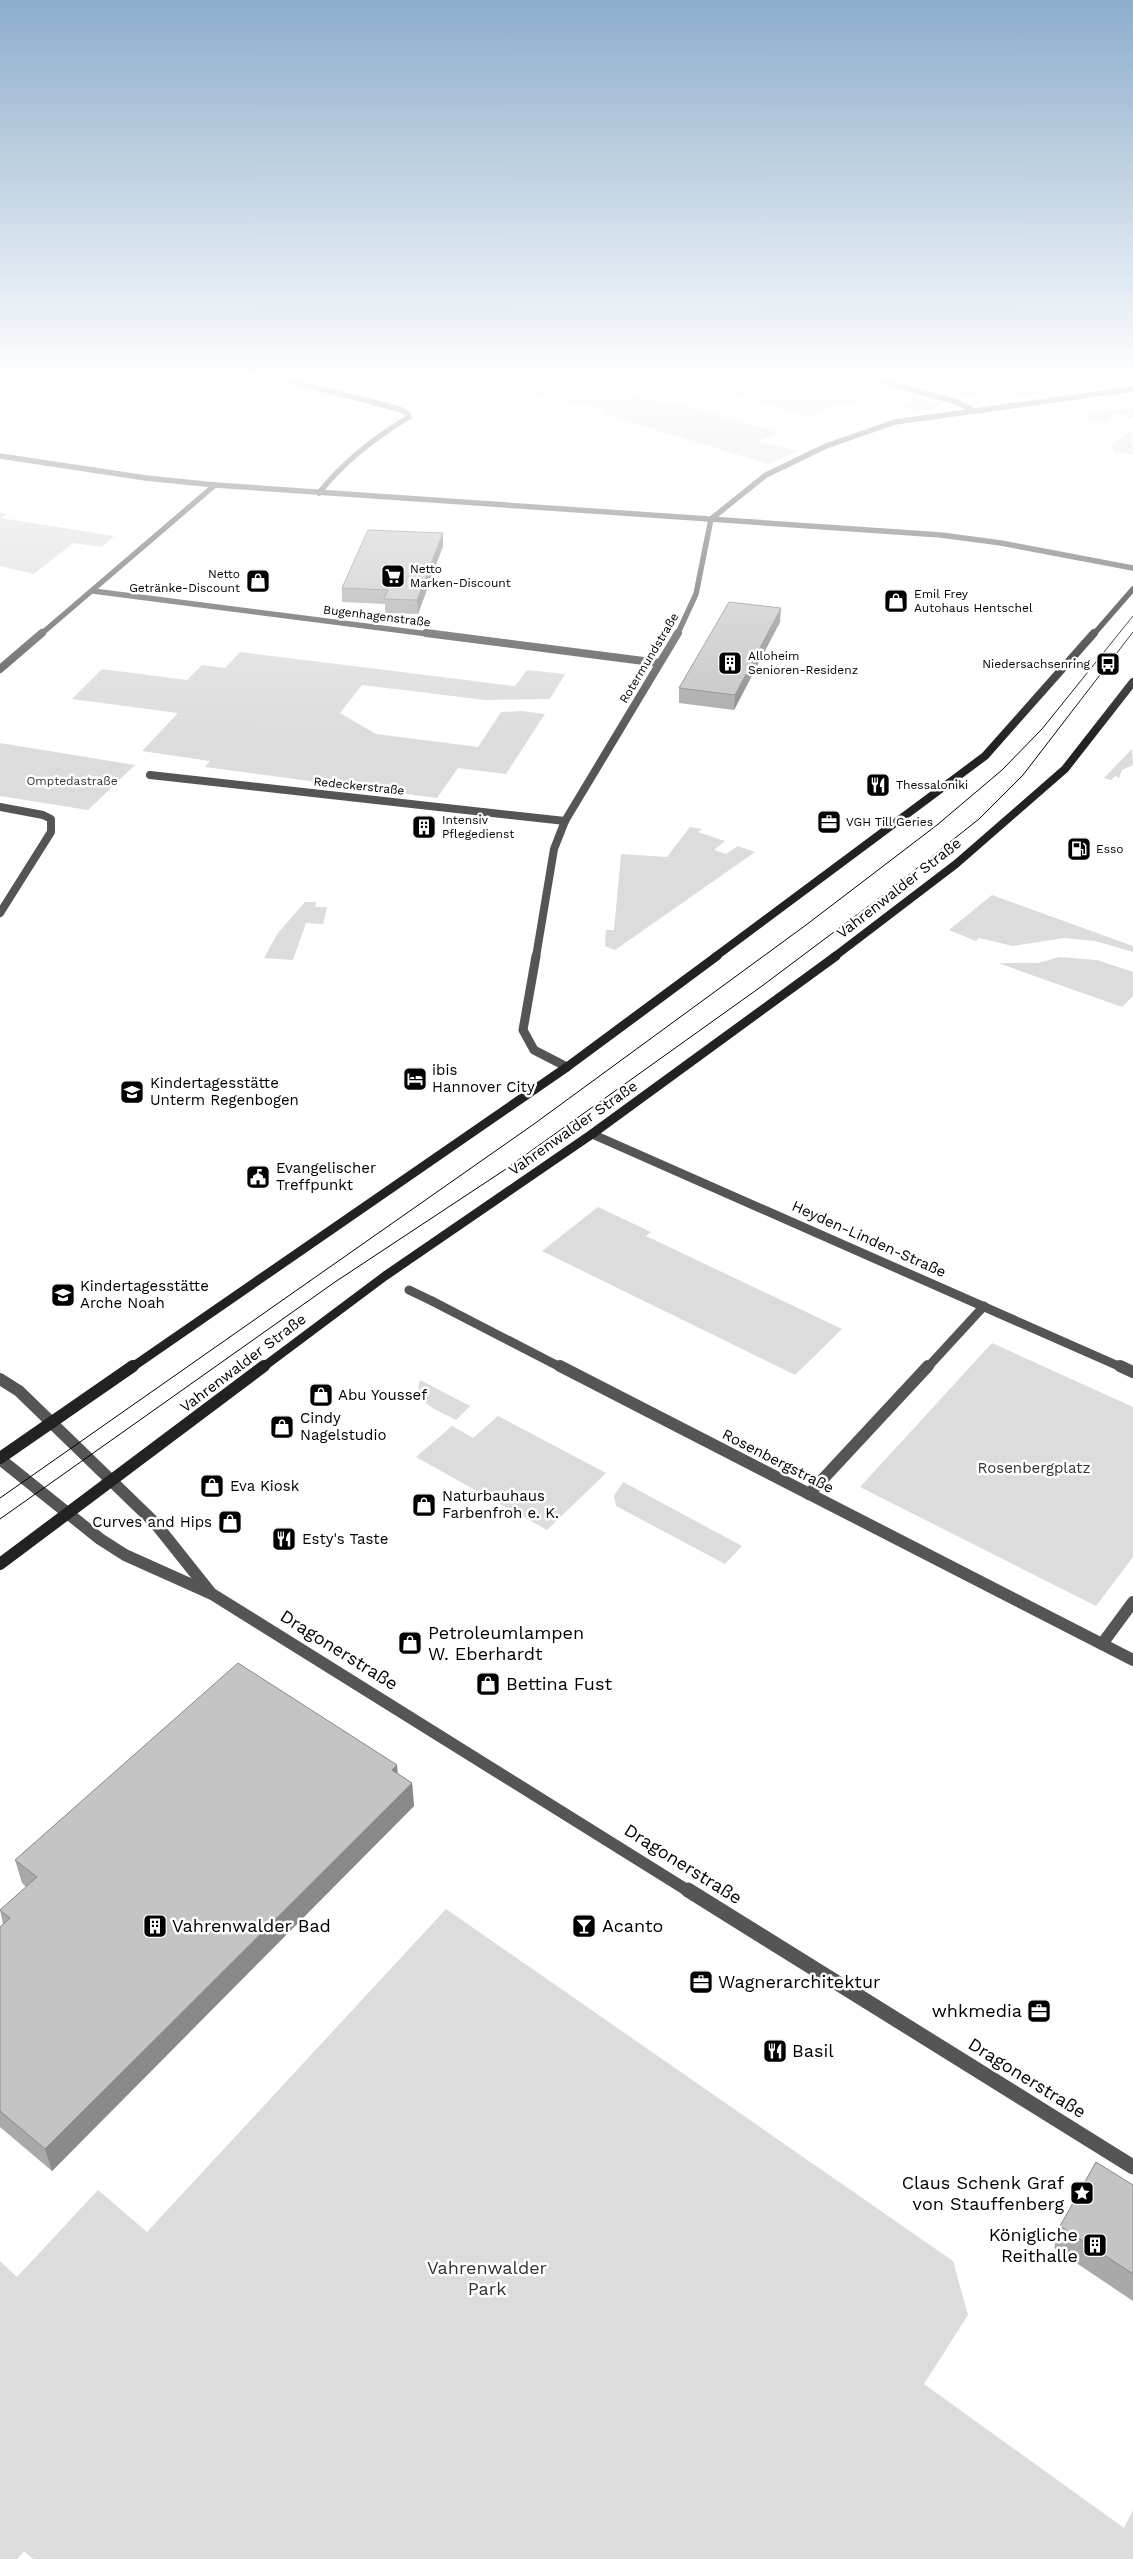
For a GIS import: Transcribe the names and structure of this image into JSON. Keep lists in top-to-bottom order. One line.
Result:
{"streets":{"main road":["Vahrenwalder Straße"],"street":["Bugenhagenstraße","Rotermundstraße","Redeckerstraße","Heyden-Linden-Straße","Rosenbergstraße","Dragonerstraße"]},"crossings":[["Bugenhagenstraße","Rotermundstraße"],["Rotermundstraße","Redeckerstraße"],["Vahrenwalder Straße","Heyden-Linden-Straße"],["Vahrenwalder Straße","Dragonerstraße"]],"parks":["Omptedastraße","Rosenbergplatz","Vahrenwalder Park"],"places":{"supermarket":["Netto Marken-Discount"],"shop":["Netto Getränke-Discount","Emil Frey Autohaus Hentschel","Abu Youssef","Cindy Nagelstudio","Eva Kiosk","Naturbauhaus Farbenfroh e. K.","Curves and Hips","Petroleumlampen W. Eberhardt","Bettina Fust"],"building":["Alloheim Senioren-Residenz","Intensiv Pflegedienst","Vahrenwalder Bad","Königliche Reithalle"],"bus stop":["Niedersachsenring"],"restaurant":["Thessaloniki","Esty's Taste","Basil"],"office":["VGH Till Geries","Wagnerarchitektur","whkmedia"],"fuel station":["Esso"],"hotel":["ibis Hannover City"],"school or university":["Kindertagesstätte Unterm Regenbogen","Kindertagesstätte Arche Noah"],"public building":["Evangelischer Treffpunkt"],"bar":["Acanto"],"place":["Claus Schenk Graf von Stauffenberg"]}}
